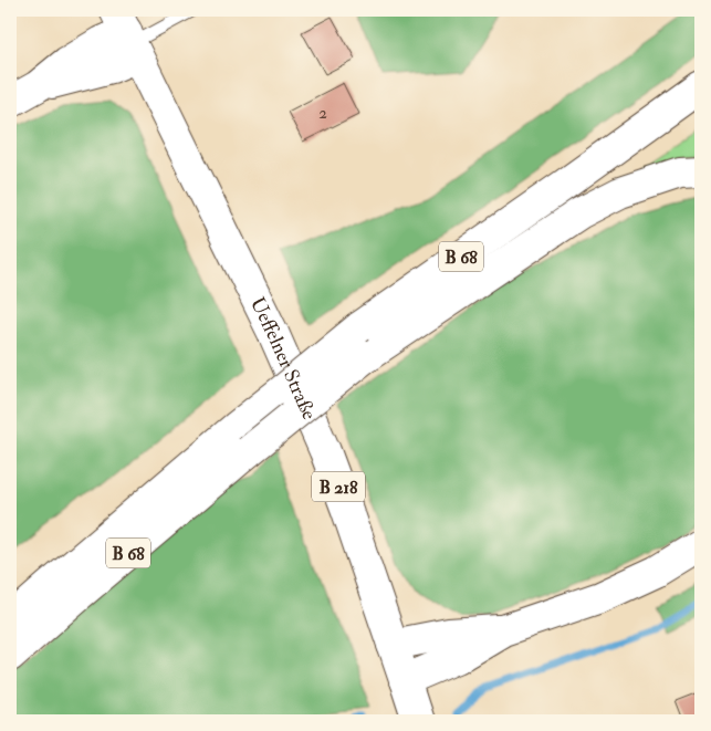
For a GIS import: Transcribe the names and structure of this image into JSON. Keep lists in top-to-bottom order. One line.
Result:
{"streets":{"main road":["B 68","Ueffelner Straße","B 218"]},"house_numbers":["2"]}
